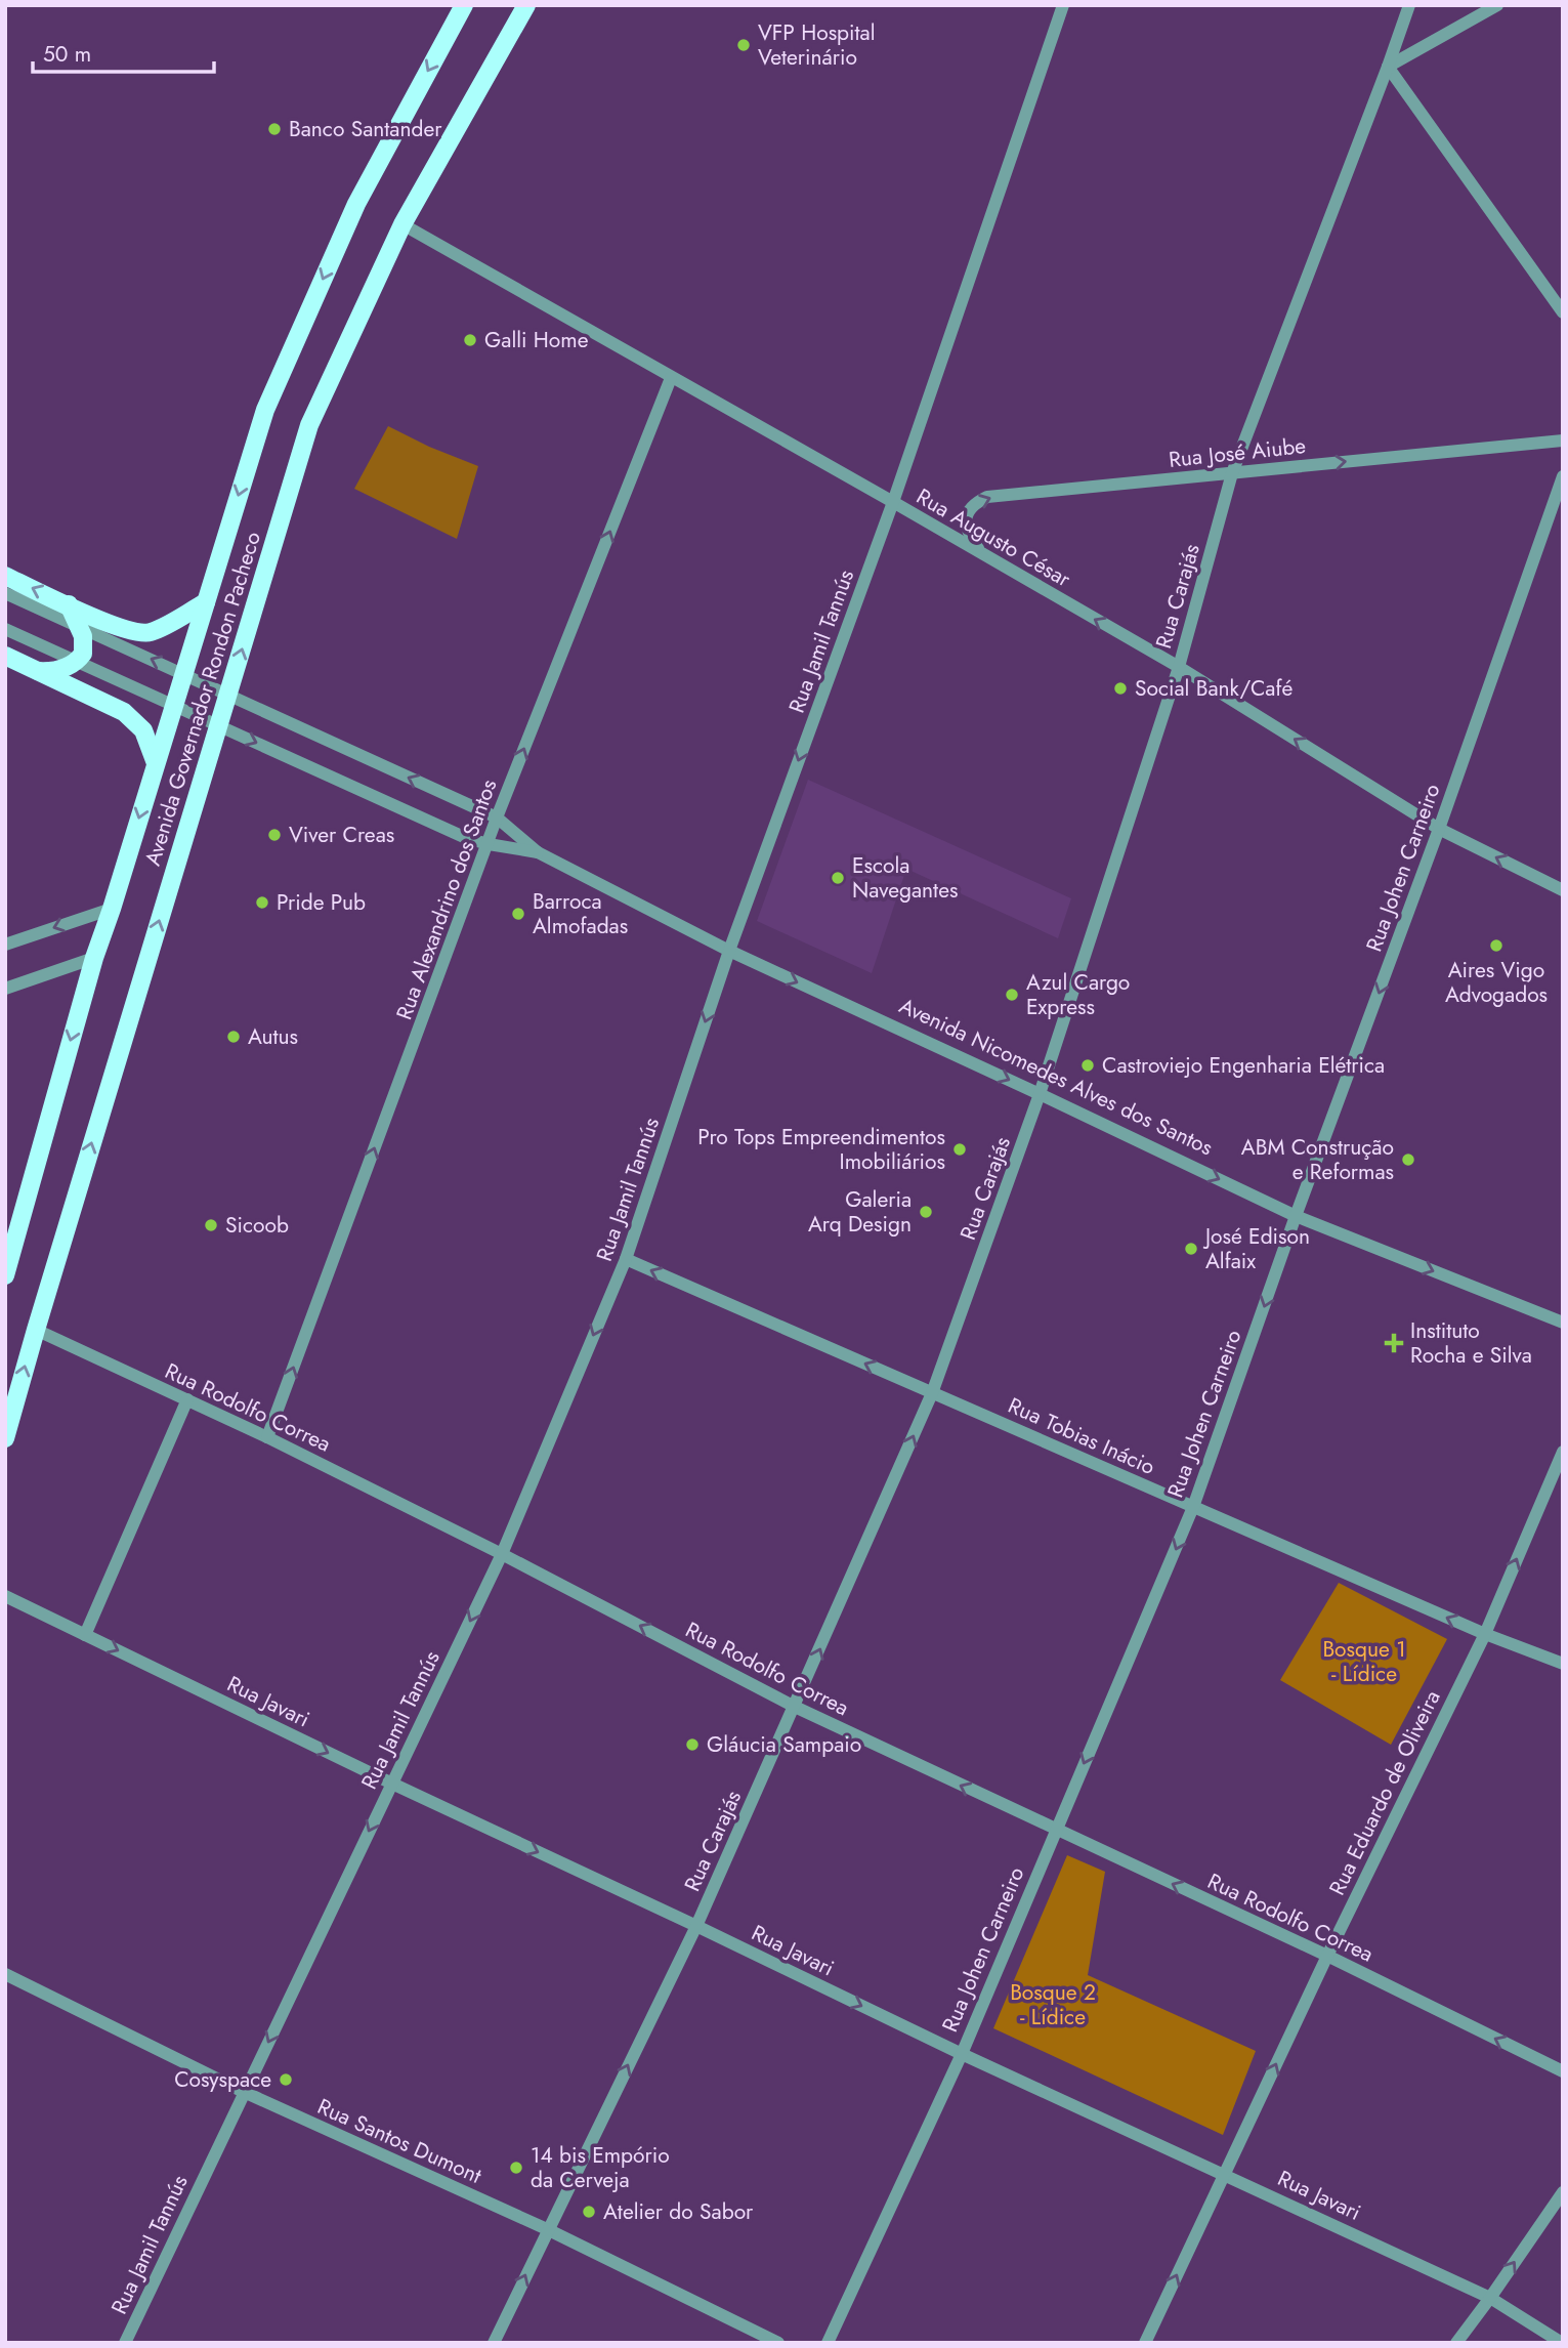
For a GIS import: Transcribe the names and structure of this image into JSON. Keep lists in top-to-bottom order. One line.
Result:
{"streets":{"main road":["Avenida Governador Rondon Pacheco"],"street":["Rua José Aiube","Rua Augusto César","Rua Carajás","Rua Jamil Tannús","Rua Johen Carneiro","Rua Alexandrino dos Santos","Avenida Nicomedes Alves dos Santos","Rua Rodolfo Correa","Rua Tobias Inácio","Rua Javari","Rua Eduardo de Oliveira","Rua Santos Dumont"]},"crossings":[["Rua José Aiube","Rua Augusto César"],["Rua José Aiube","Rua Carajás"],["Rua Augusto César","Rua Carajás"],["Rua Augusto César","Rua Jamil Tannús"],["Rua Augusto César","Avenida Governador Rondon Pacheco"],["Rua Augusto César","Rua Johen Carneiro"],["Rua Augusto César","Rua Alexandrino dos Santos"],["Rua Carajás","Avenida Nicomedes Alves dos Santos"],["Rua Carajás","Rua Rodolfo Correa"],["Rua Carajás","Rua Tobias Inácio"],["Rua Carajás","Rua Javari"],["Rua Carajás","Rua Santos Dumont"],["Rua Jamil Tannús","Avenida Nicomedes Alves dos Santos"],["Rua Jamil Tannús","Rua Rodolfo Correa"],["Rua Jamil Tannús","Rua Tobias Inácio"],["Rua Jamil Tannús","Rua Javari"],["Rua Jamil Tannús","Rua Santos Dumont"],["Avenida Governador Rondon Pacheco","Rua Rodolfo Correa"],["Rua Johen Carneiro","Avenida Nicomedes Alves dos Santos"],["Rua Johen Carneiro","Rua Rodolfo Correa"],["Rua Johen Carneiro","Rua Tobias Inácio"],["Rua Johen Carneiro","Rua Javari"],["Rua Alexandrino dos Santos","Avenida Nicomedes Alves dos Santos"],["Rua Alexandrino dos Santos","Rua Rodolfo Correa"],["Rua Rodolfo Correa","Rua Eduardo de Oliveira"],["Rua Tobias Inácio","Rua Eduardo de Oliveira"],["Rua Javari","Rua Eduardo de Oliveira"]],"one_way":["Rua José Aiube","Rua Augusto César","Rua Jamil Tannús","Rua Johen Carneiro","Rua Alexandrino dos Santos","Rua Rodolfo Correa","Rua Tobias Inácio","Rua Javari","Rua Eduardo de Oliveira"],"parks":["Bosque 1 - Lídice","Bosque 2 - Lídice"],"places":{"other":["VFP Hospital Veterinário","Banco Santander","Galli Home","Social Bank/Café","Viver Creas","Escola Navegantes","Pride Pub","Barroca Almofadas","Aires Vigo Advogados","Azul Cargo Express","Autus","Castroviejo Engenharia Elétrica","Pro Tops Empreendimentos Imobiliários","ABM Construção e Reformas","Galeria Arq Design","Sicoob","José Edison Alfaix","Gláucia Sampaio","Cosyspace","14 bis Empório da Cerveja","Atelier do Sabor"],"health":["Instituto Rocha e Silva"]},"scale_bar":"50 m"}
